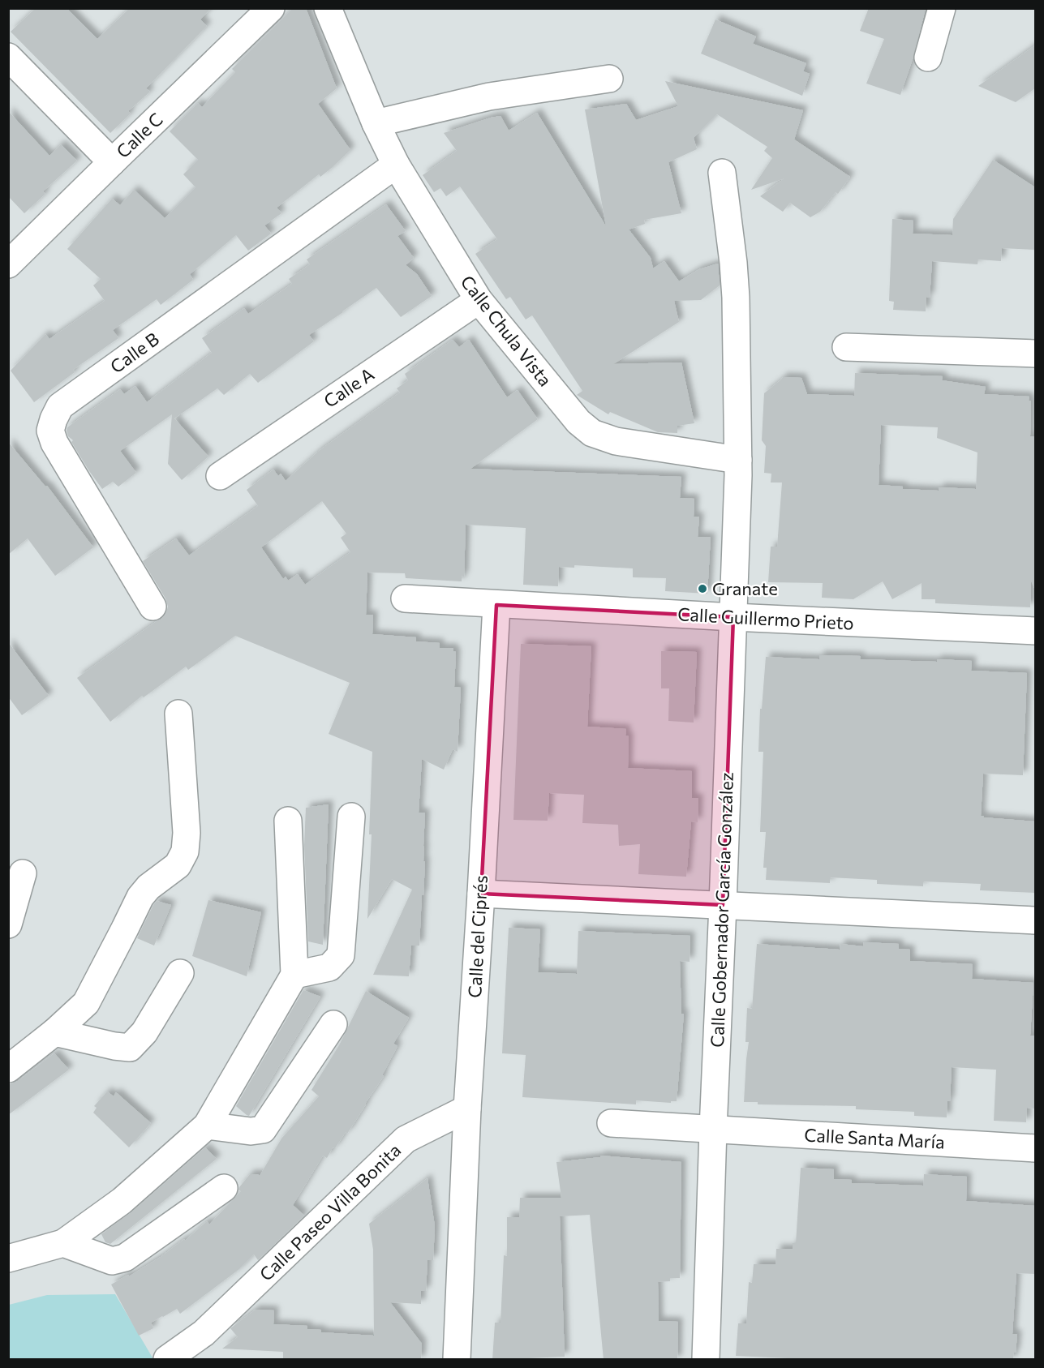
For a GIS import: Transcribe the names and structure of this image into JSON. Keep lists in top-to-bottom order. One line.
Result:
{"streets":{"street":["Calle C","Calle Chula Vista","Calle B","Calle A","Calle Guillermo Prieto","Calle Gobernador García González","Calle del Ciprés","Calle Santa María","Calle Paseo Villa Bonita"]},"crossings":[["Calle Chula Vista","Calle B"],["Calle Chula Vista","Calle A"],["Calle Chula Vista","Calle Gobernador García González"],["Calle Guillermo Prieto","Calle Gobernador García González"],["Calle Guillermo Prieto","Calle del Ciprés"],["Calle Gobernador García González","Calle Santa María"],["Calle del Ciprés","Calle Paseo Villa Bonita"]],"places":["Granate"]}
